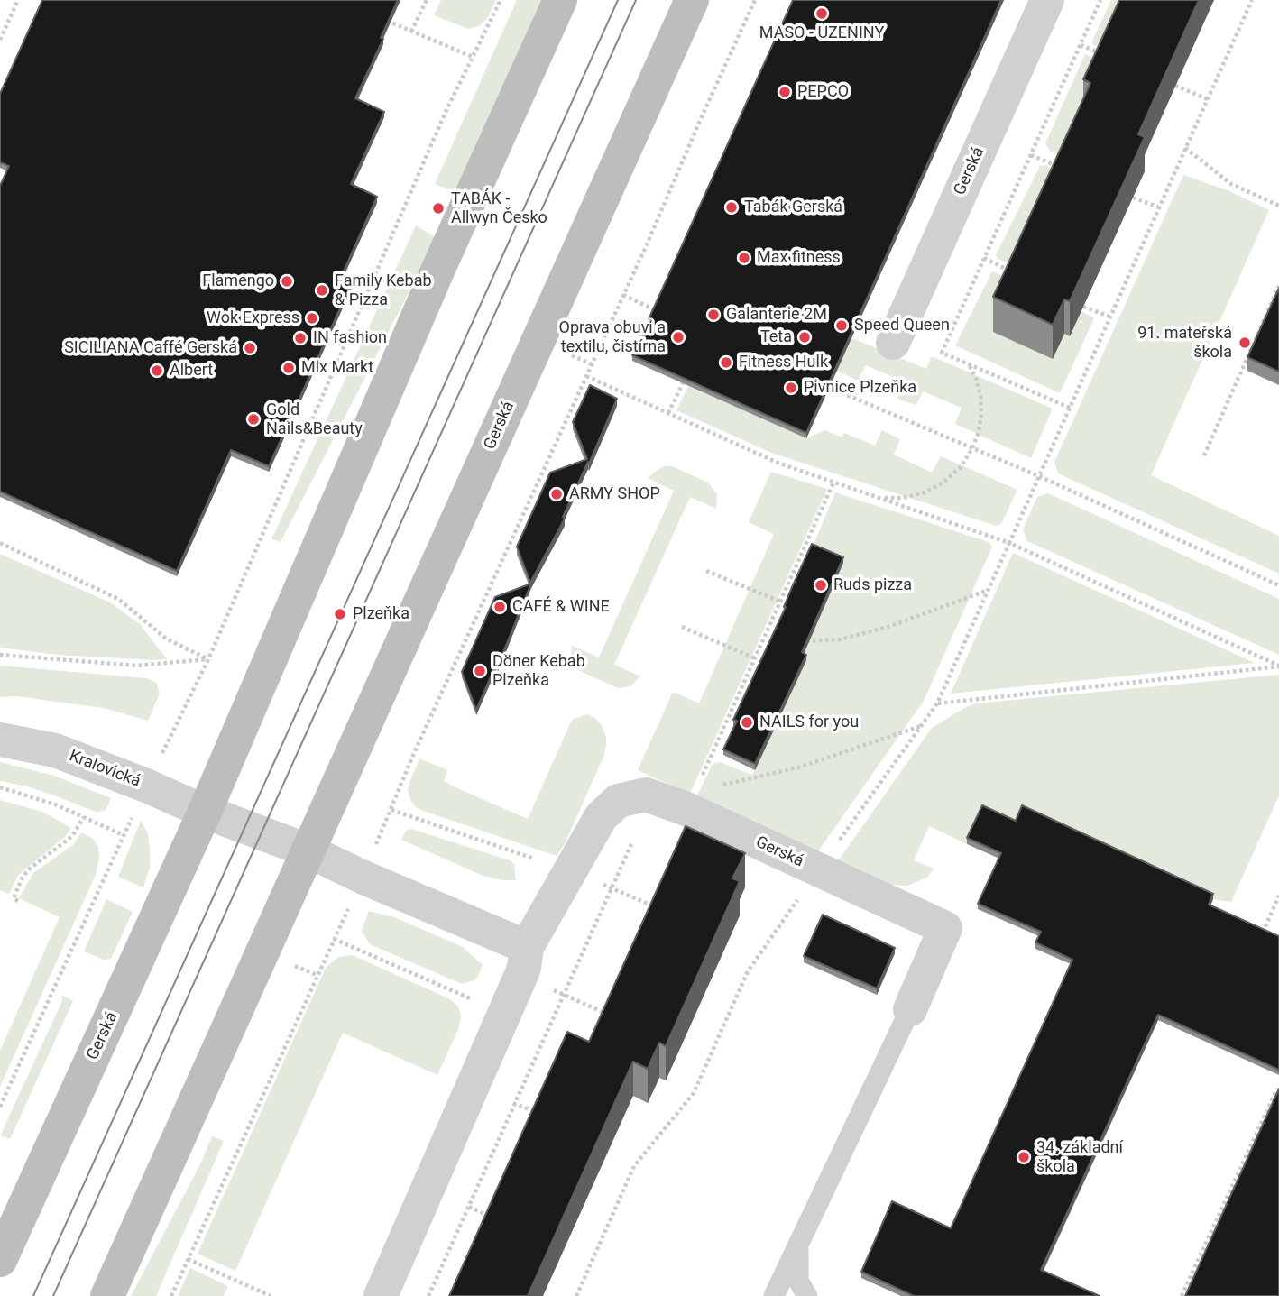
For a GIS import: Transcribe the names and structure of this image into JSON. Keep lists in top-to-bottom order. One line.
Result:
{"streets":{"street":["Gerská","Kralovická"]},"crossings":[["Gerská","Kralovická"]],"places":["MASO - UZENINY","PEPCO","Tabák Gerská","TABÁK - Allwyn Česko","Max fitness","Flamengo","Family Kebab & Pizza","Galanterie 2M","Wok Express","Speed Queen","Oprava obuvi a textilu, čistírna","Teta","IN fashion","91. mateřská škola","SICILIANA Caffé Gerská","Fitness Hulk","Mix Markt","Albert","Pivnice Plzeňka","Gold Nails&Beauty","ARMY SHOP","Ruds pizza","CAFÉ & WINE","Plzeňka","Döner Kebab Plzeňka","NAILS for you","34. základní škola"]}
